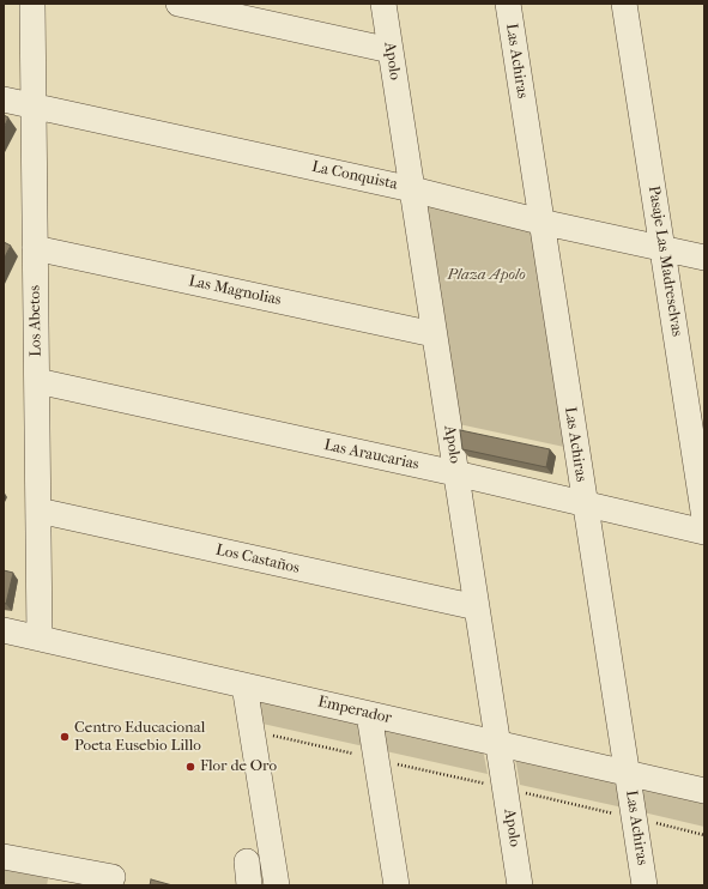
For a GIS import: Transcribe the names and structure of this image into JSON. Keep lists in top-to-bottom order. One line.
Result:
{"streets":{"street":["Apolo","Las Achiras","La Conquista","Pasaje Las Madreselvas","Las Magnolias","Los Abetos","Las Araucarias","Los Castaños","Emperador"]},"crossings":[["Apolo","La Conquista"],["Apolo","Las Magnolias"],["Apolo","Las Araucarias"],["Apolo","Los Castaños"],["Apolo","Emperador"],["Las Achiras","La Conquista"],["Las Achiras","Las Araucarias"],["Las Achiras","Emperador"],["La Conquista","Pasaje Las Madreselvas"],["La Conquista","Los Abetos"],["Las Magnolias","Los Abetos"],["Los Abetos","Las Araucarias"],["Los Abetos","Los Castaños"],["Los Abetos","Emperador"]],"parks":["Plaza Apolo"],"places":["Centro Educacional Poeta Eusebio Lillo","Flor de Oro"]}
